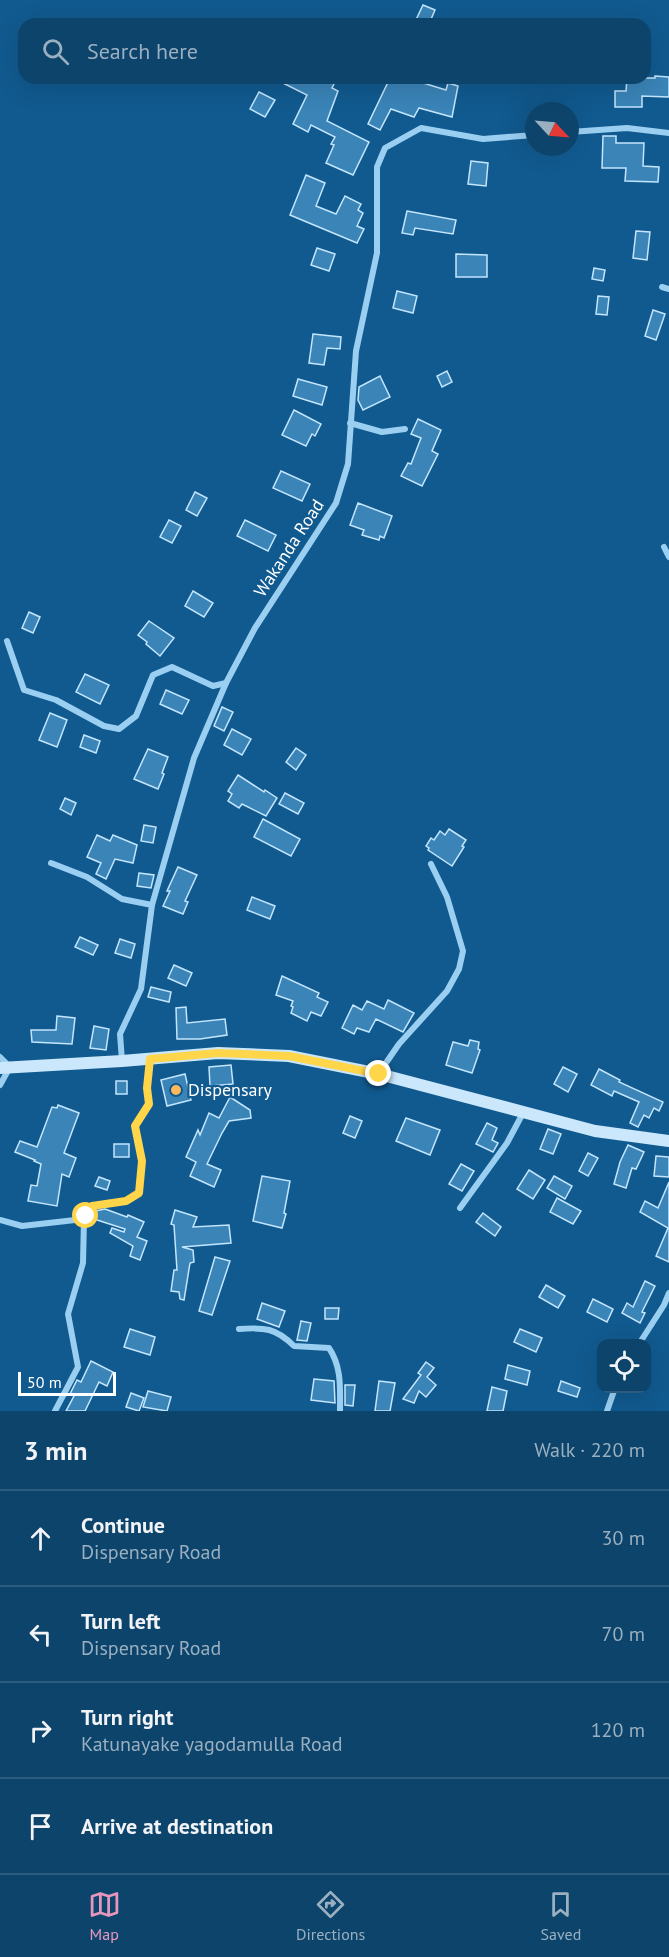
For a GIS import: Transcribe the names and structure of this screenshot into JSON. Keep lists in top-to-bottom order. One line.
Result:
{"streets":{"street":["Wakanda Road"]},"places":["Dispensary"],"scale_bar":"50 m","north":"bottom right","page":{"search":"Search here","scale":"50 m","heading":["3 min","Walk · 220 m"],"list":[["Continue","Dispensary Road","30 m"],["Turn left","Dispensary Road","70 m"],["Turn right","Katunayake yagodamulla Road","120 m"],"Arrive at destination"],"nav":["Map","Directions","Saved"]}}
